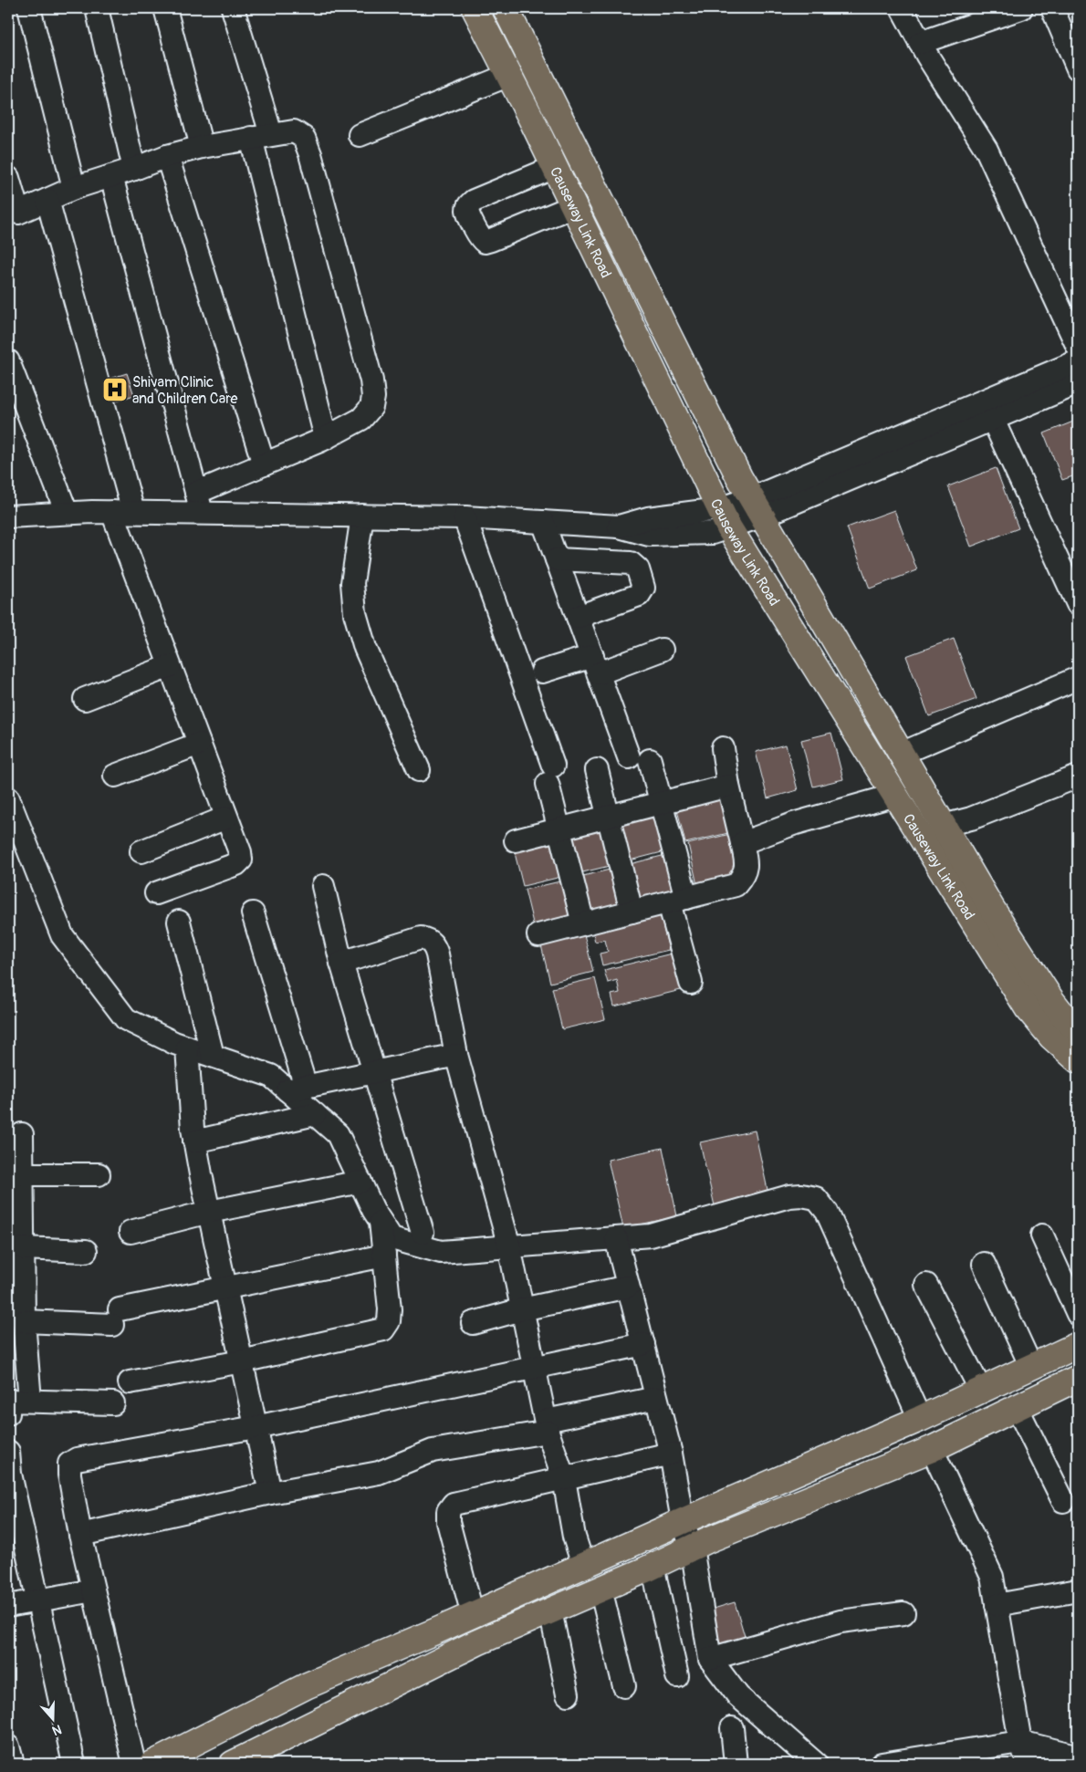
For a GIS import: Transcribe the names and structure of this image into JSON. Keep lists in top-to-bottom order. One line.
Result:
{"streets":{"main road":["Causeway Link Road"]},"places":{"hospital":["Shivam Clinic and Children Care"]},"north":"bottom"}
